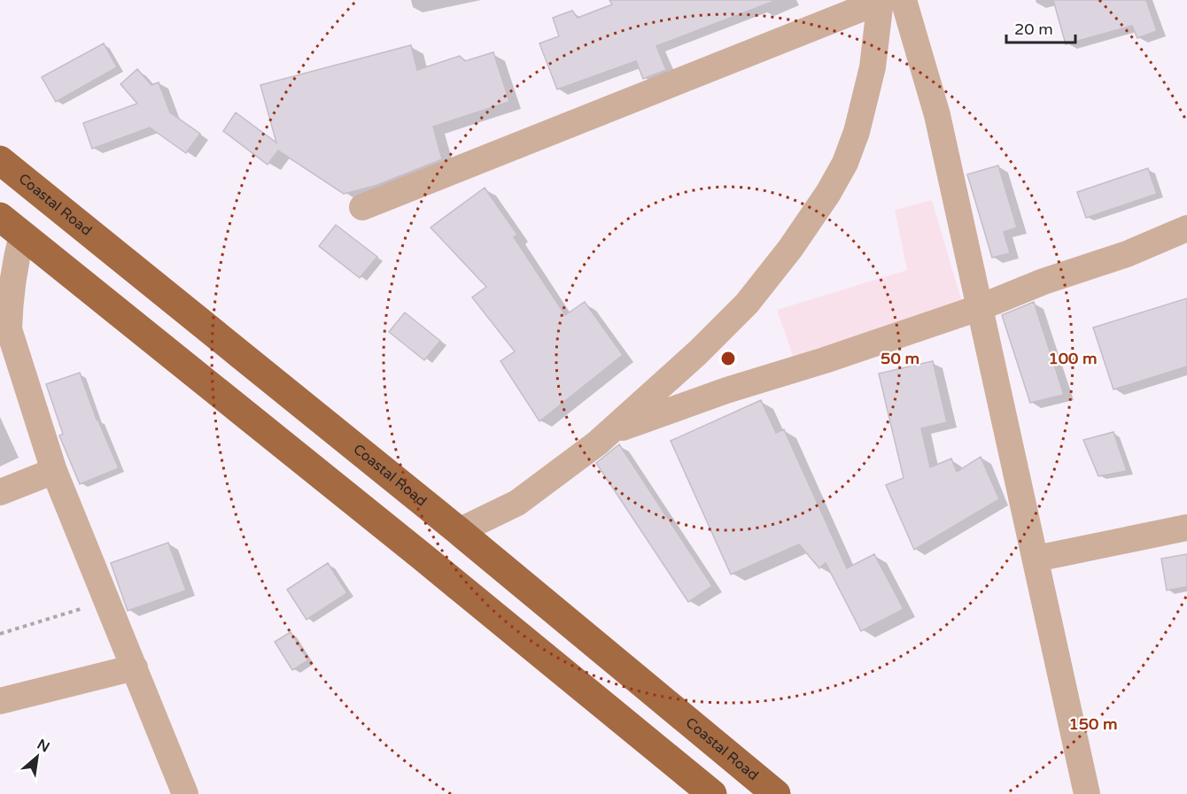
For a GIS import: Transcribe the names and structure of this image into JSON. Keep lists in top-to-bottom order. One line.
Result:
{"streets":{"highway":["Coastal Road"]},"scale_bar":"20 m","north":"top right","rings":["50 m","100 m","150 m"]}
